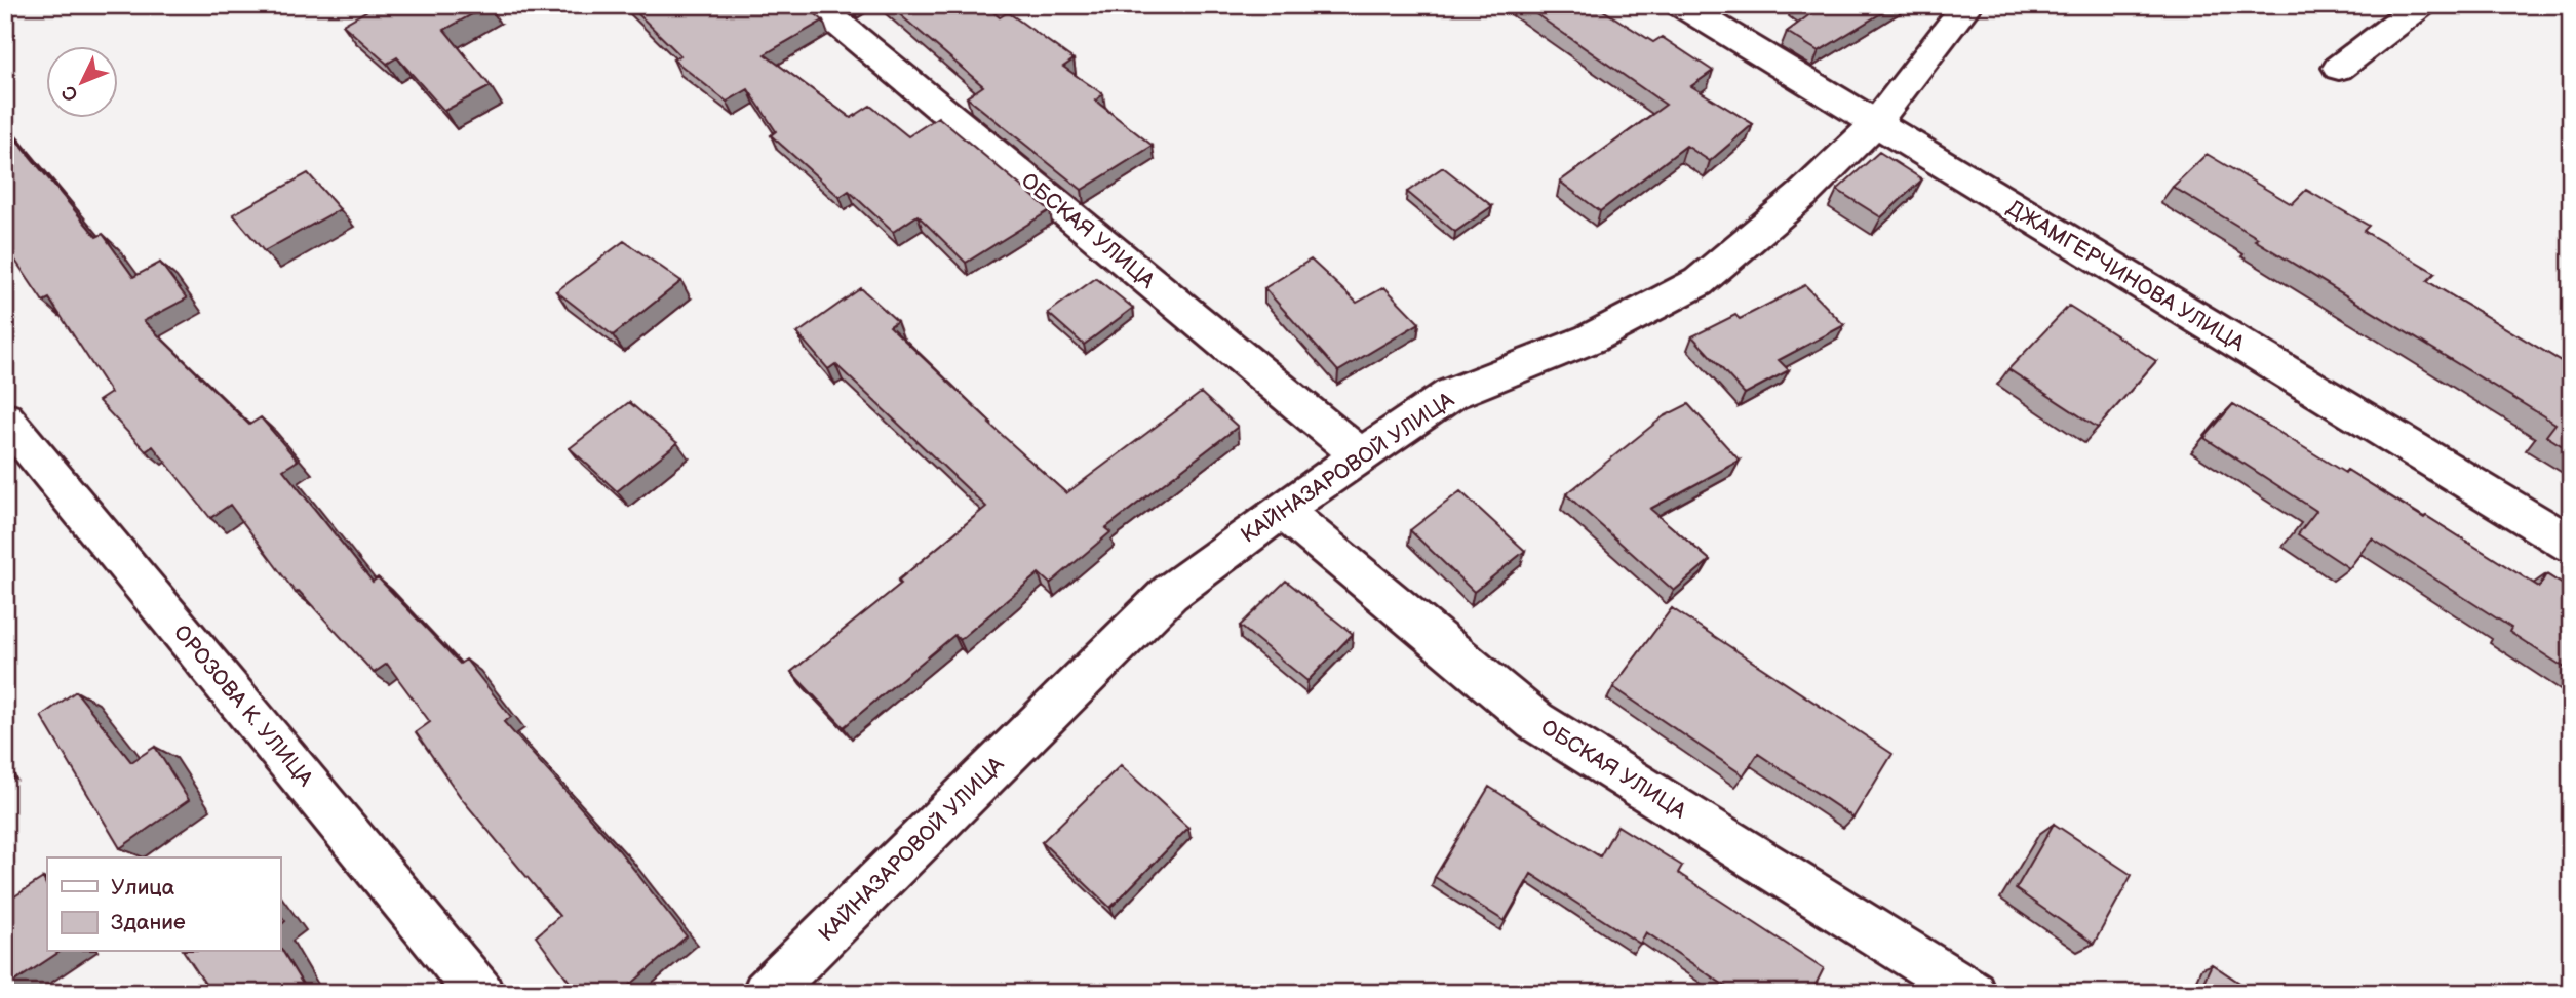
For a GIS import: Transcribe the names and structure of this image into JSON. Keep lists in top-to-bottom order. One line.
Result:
{"streets":{"street":["ОБСКАЯ УЛИЦА","ДЖАМГЕРЧИНОВА УЛИЦА","КАЙНАЗАРОВОЙ УЛИЦА","ОРОЗОВА К. УЛИЦА"]},"crossings":[["ОБСКАЯ УЛИЦА","КАЙНАЗАРОВОЙ УЛИЦА"],["ДЖАМГЕРЧИНОВА УЛИЦА","КАЙНАЗАРОВОЙ УЛИЦА"]],"legend":["Улица","Здание"],"north":"bottom left"}
